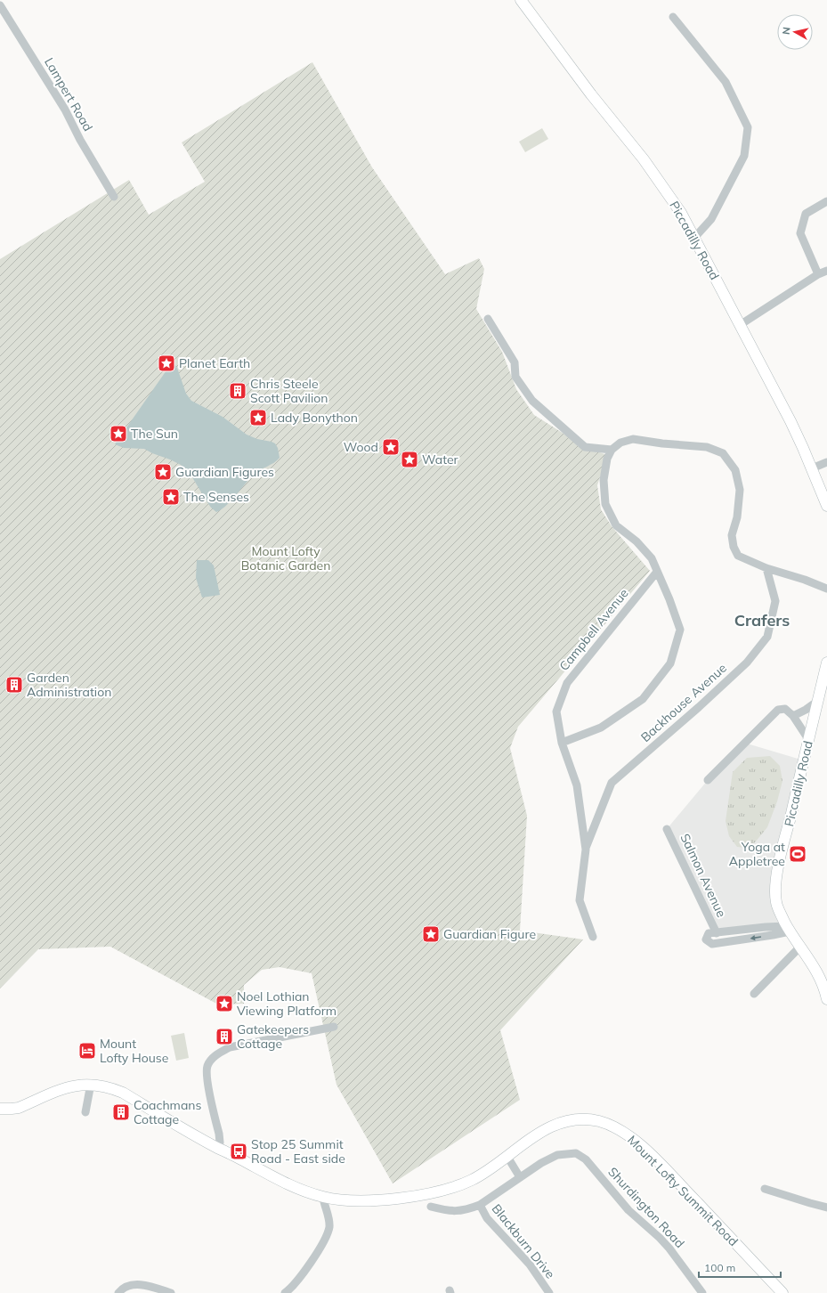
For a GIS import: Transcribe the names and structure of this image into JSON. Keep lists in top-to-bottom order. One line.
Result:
{"streets":{"main road":["Piccadilly Road","Mount Lofty Summit Road"],"street":["Lampert Road","Campbell Avenue","Backhouse Avenue","Salmon Avenue","Shurdington Road","Blackburn Drive"]},"crossings":[["Campbell Avenue","Backhouse Avenue"],["Shurdington Road","Blackburn Drive"]],"districts":["Crafers"],"parks":["Mount Lofty Botanic Garden"],"places":{"place":["Planet Earth","Lady Bonython","The Sun","Wood","Water","Guardian Figures","The Senses","Guardian Figure","Noel Lothian Viewing Platform"],"building":["Chris Steele Scott Pavilion","Garden Administration","Gatekeepers Cottage","Coachmans Cottage"],"sports":["Yoga at Appletree"],"hotel":["Mount Lofty House"],"bus stop":["Stop 25 Summit Road - East side"]},"scale_bar":"100 m","north":"left"}
